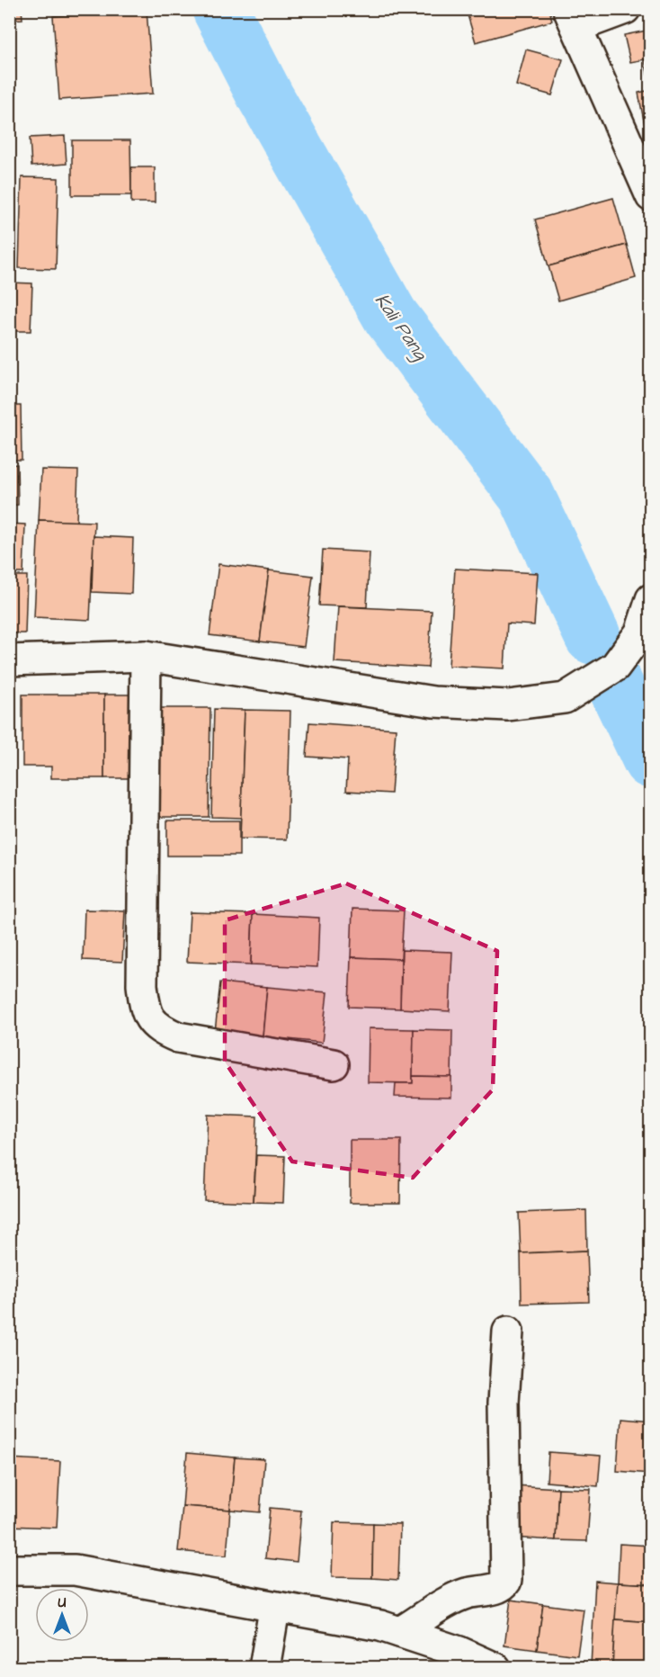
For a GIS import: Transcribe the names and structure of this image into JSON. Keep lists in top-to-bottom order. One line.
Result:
{"water":["Kali Pang"],"north":"top"}
